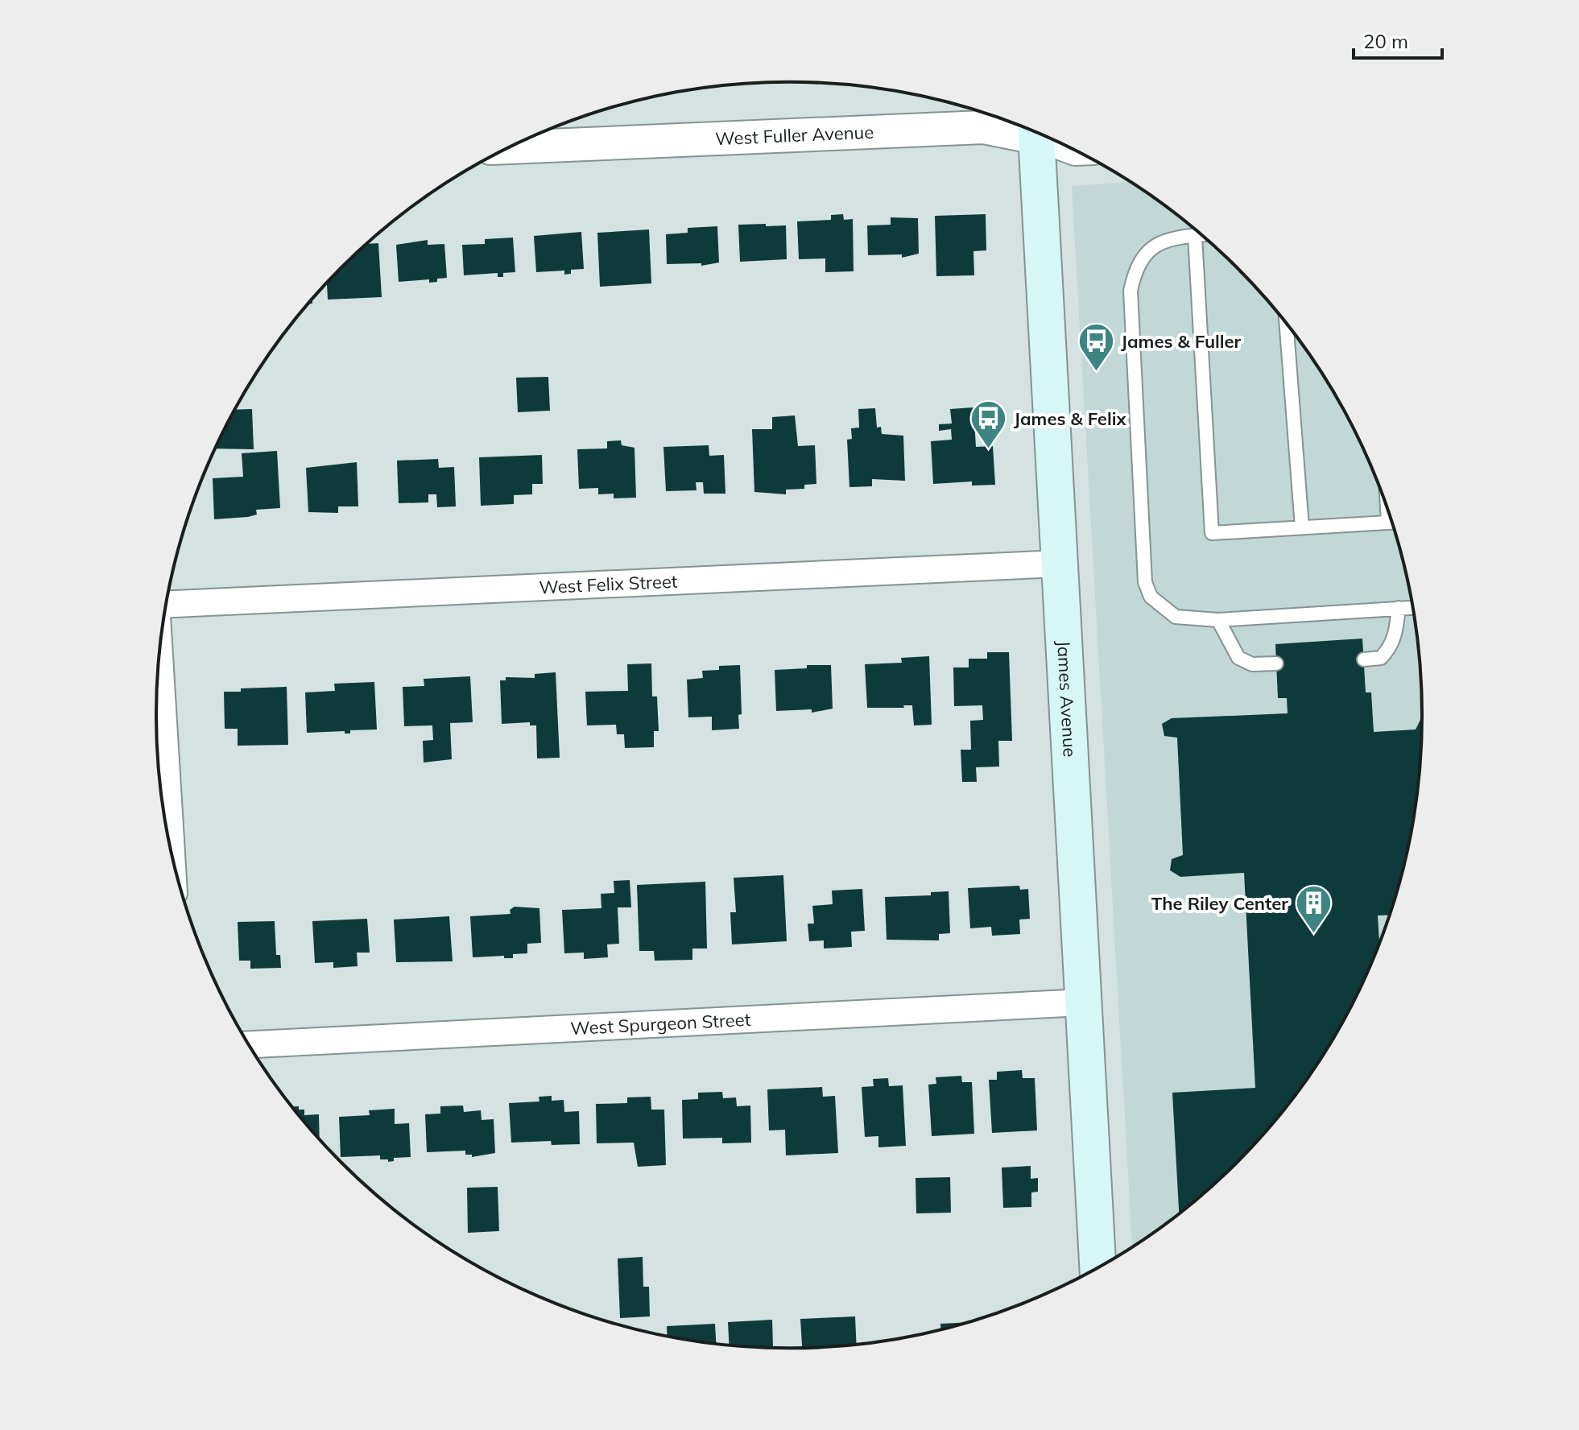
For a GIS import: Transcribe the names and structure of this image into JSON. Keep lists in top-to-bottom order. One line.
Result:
{"streets":{"main road":["James Avenue"],"street":["West Fuller Avenue","West Felix Street","West Spurgeon Street"]},"crossings":[["West Felix Street","James Avenue"],["James Avenue","West Spurgeon Street"]],"places":{"bus stop":["James & Fuller","James & Felix"],"building":["The Riley Center"]},"scale_bar":"20 m"}
